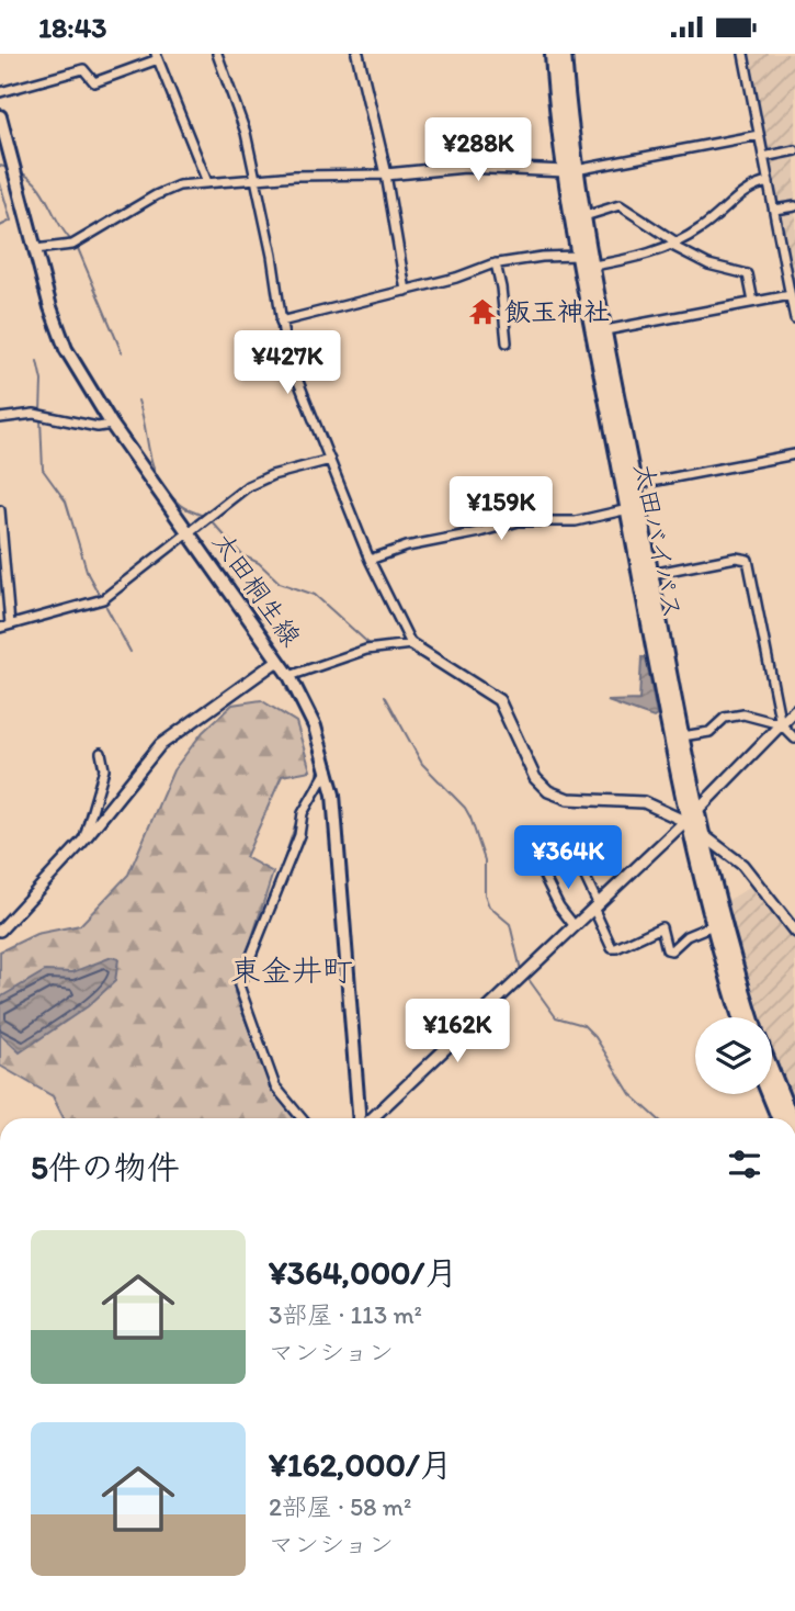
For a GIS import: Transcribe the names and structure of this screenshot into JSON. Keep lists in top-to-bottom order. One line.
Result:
{"streets":{"highway":["太田バイパス"],"main road":["太田桐生線"]},"districts":["東金井町"],"places":{"temple":["飯玉神社"]},"page":{"status":"18:43","price":["¥288K","¥427K","¥159K","¥364K","¥162K"],"heading":"5件の物件","list":[{"name":"¥364,000/月","note":"3部屋 · 113 m² · マンション"},{"name":"¥162,000/月","note":"2部屋 · 58 m² · マンション"}]}}
